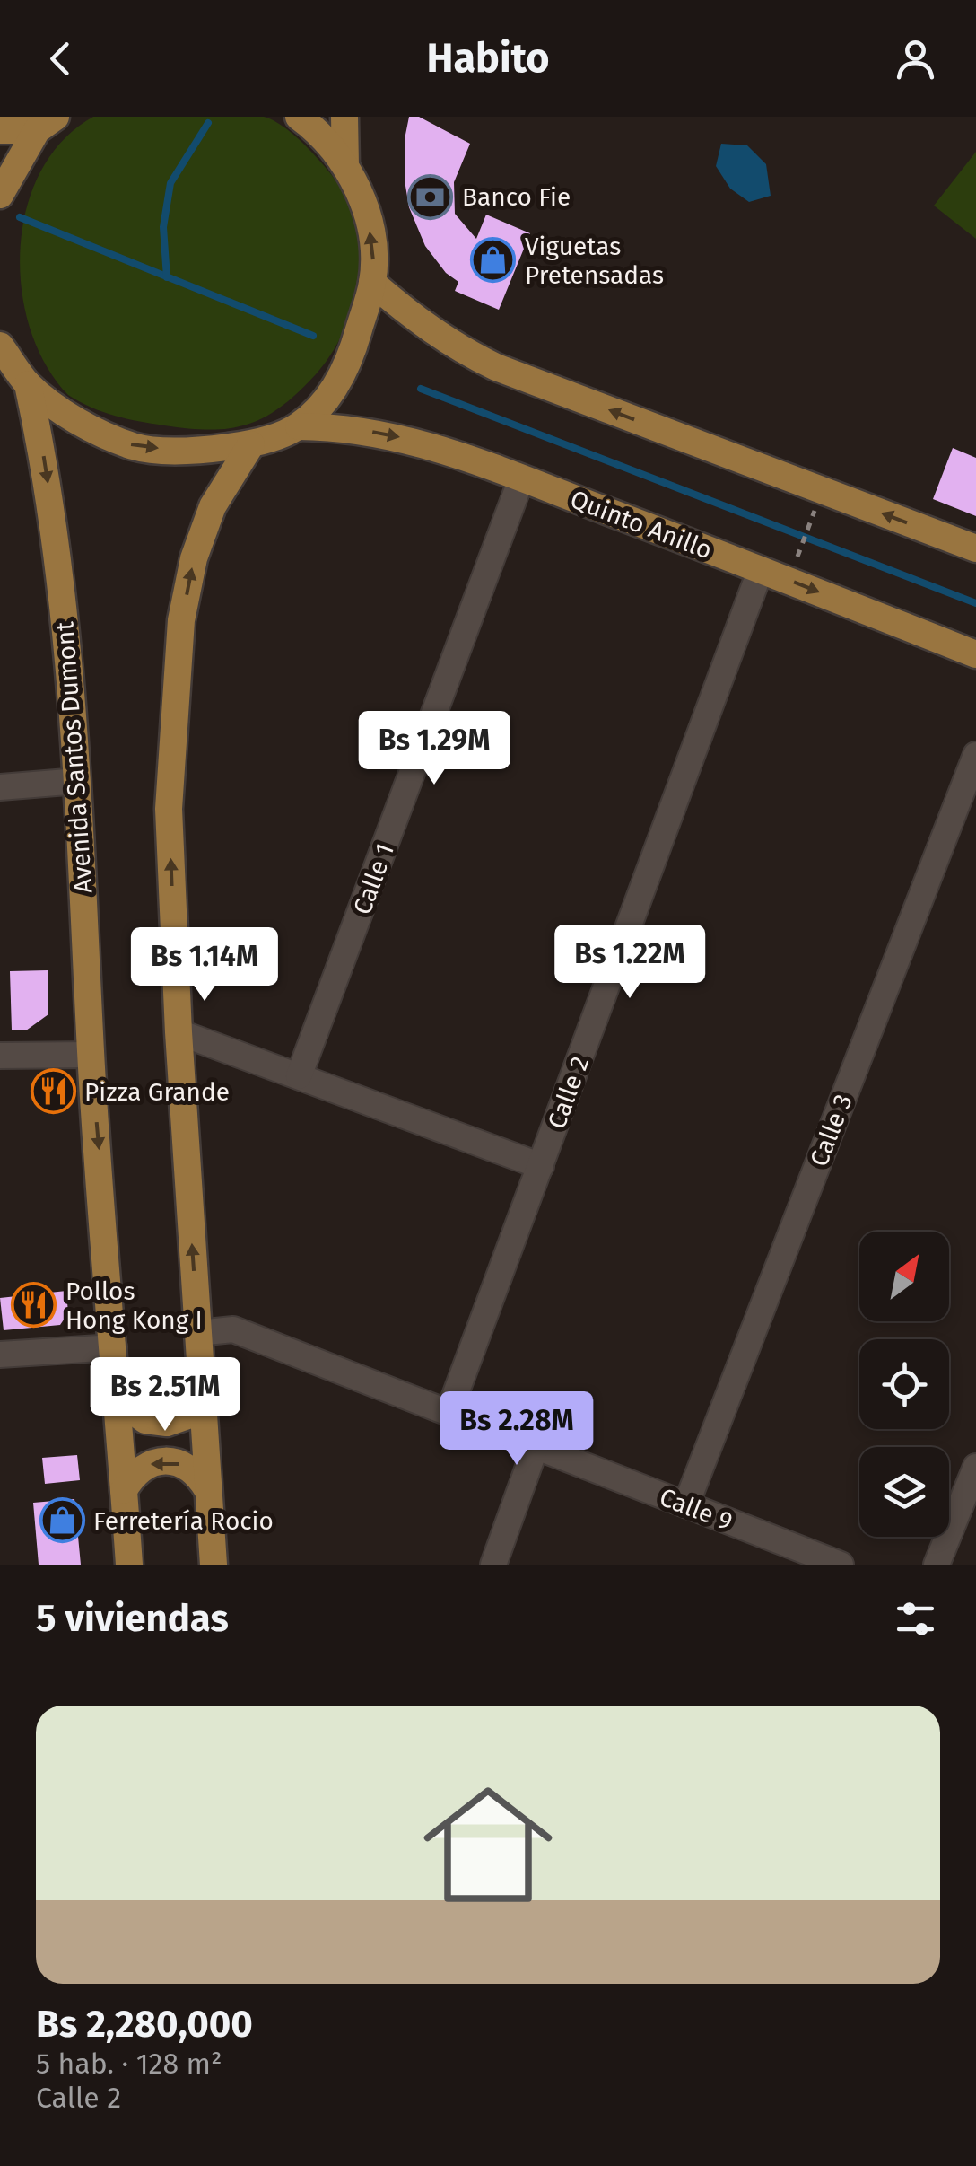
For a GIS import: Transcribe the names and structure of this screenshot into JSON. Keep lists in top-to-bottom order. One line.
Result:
{"streets":{"main road":["Quinto Anillo","Avenida Santos Dumont"],"street":["Calle 1","Calle 2","Calle 3","Calle 9"]},"crossings":[["Quinto Anillo","Calle 1"],["Quinto Anillo","Calle 2"],["Calle 2","Calle 9"],["Calle 3","Calle 9"]],"places":{"bank":["Banco Fie"],"shop":["Viguetas Pretensadas","Ferretería Rocio"],"restaurant":["Pizza Grande","Pollos Hong Kong I"]},"north":"top right","page":{"header":"Habito","price":["Bs 1.29M","Bs 1.22M","Bs 1.14M","Bs 2.51M","Bs 2.28M"],"heading":"5 viviendas","list":[{"name":"Bs 2,280,000","note":"5 hab. · 128 m² · Calle 2"}]}}
